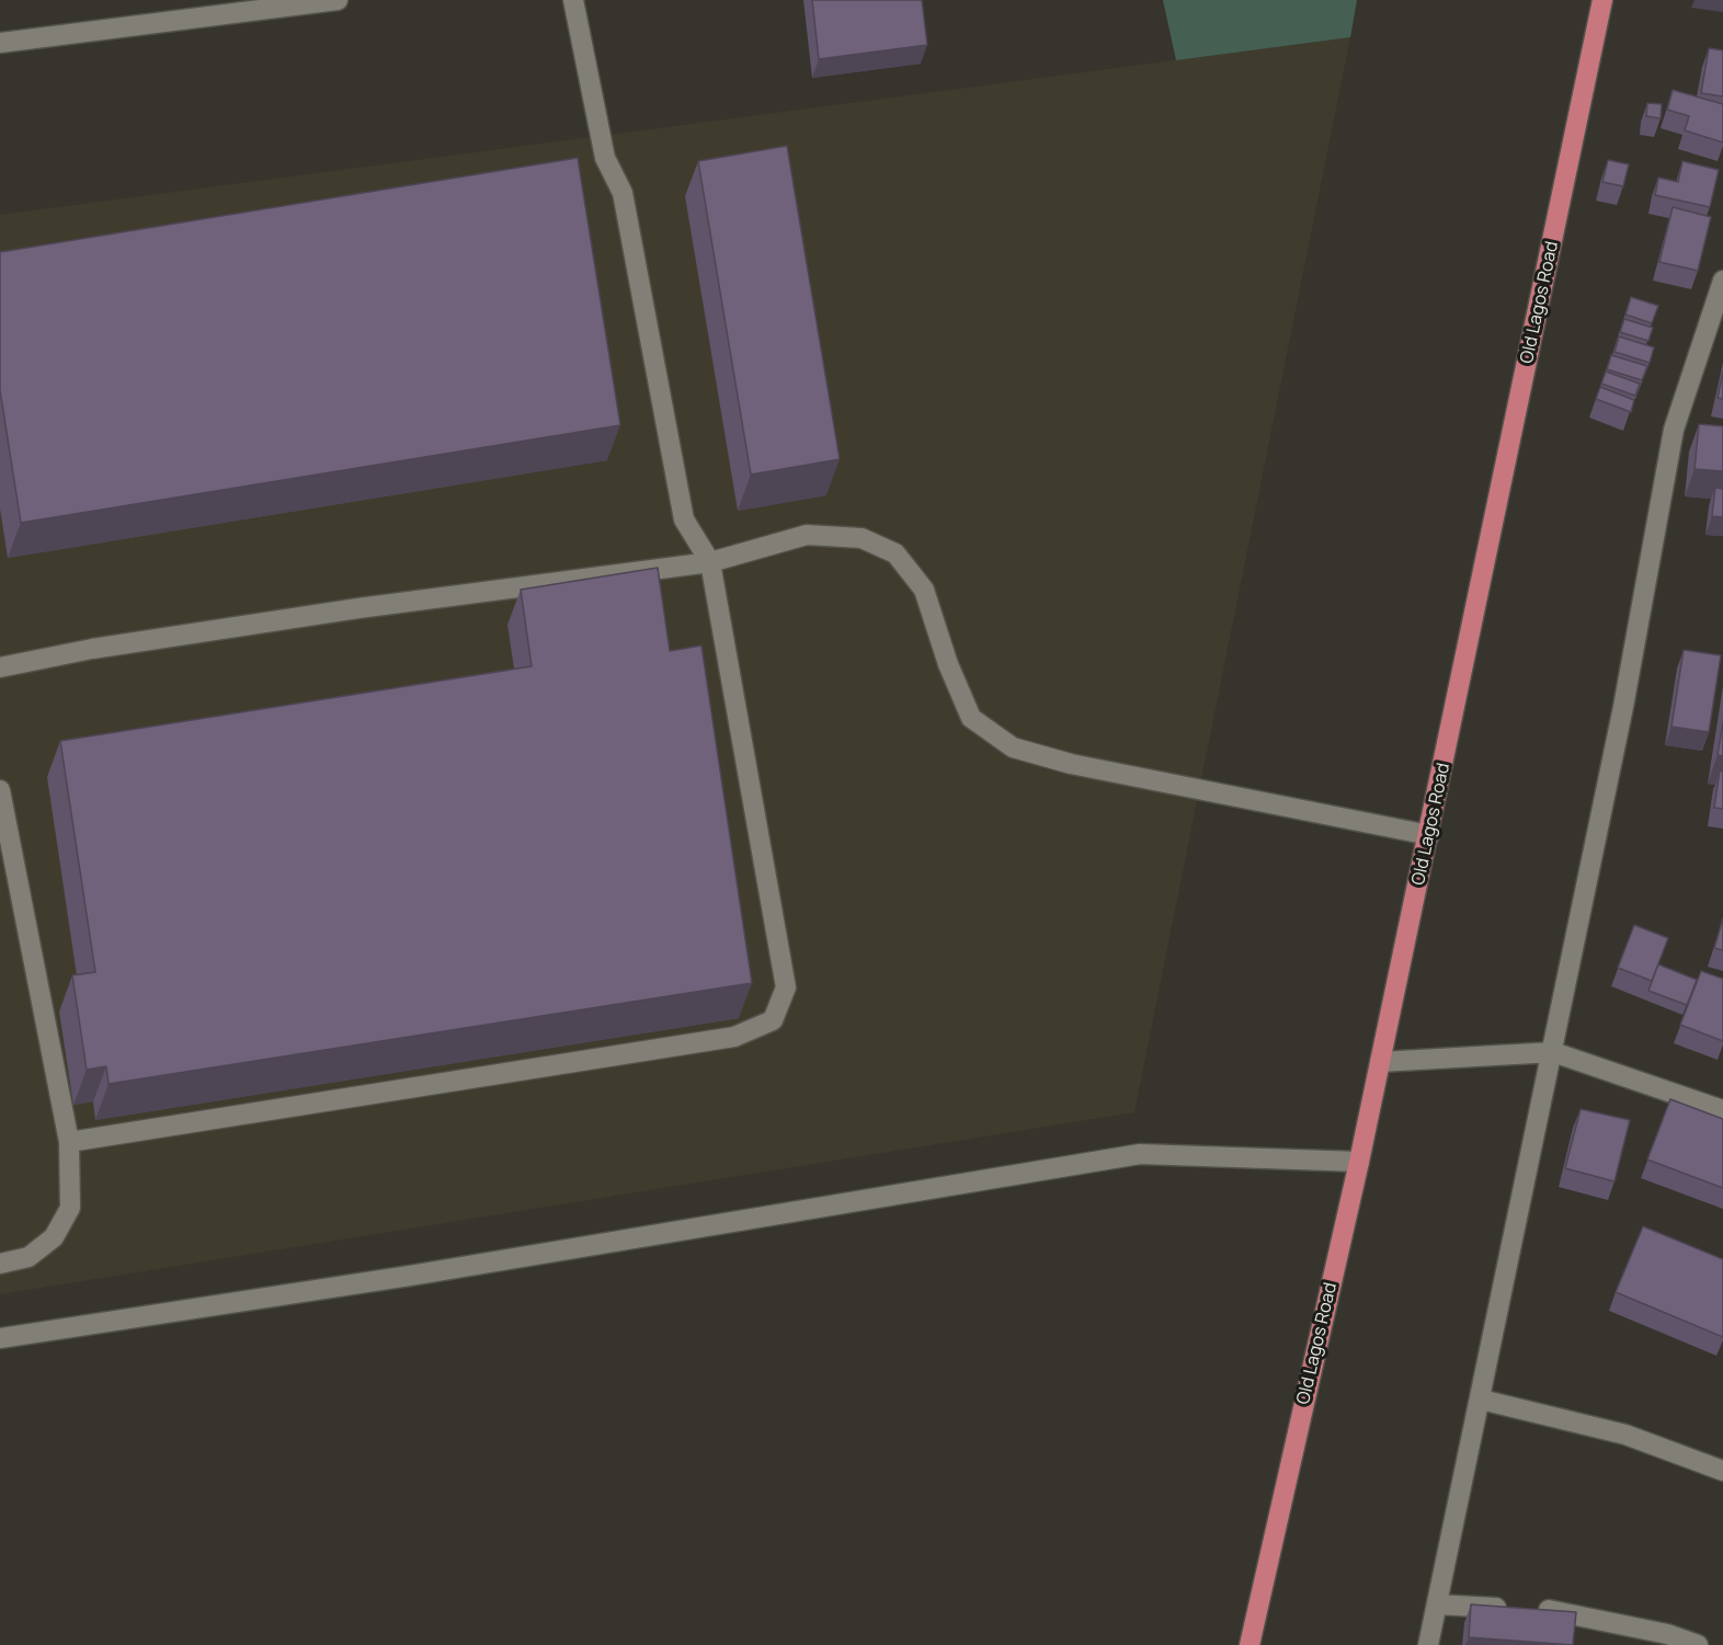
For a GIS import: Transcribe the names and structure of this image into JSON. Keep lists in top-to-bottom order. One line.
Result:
{"streets":{"main road":["Old Lagos Road"]}}
